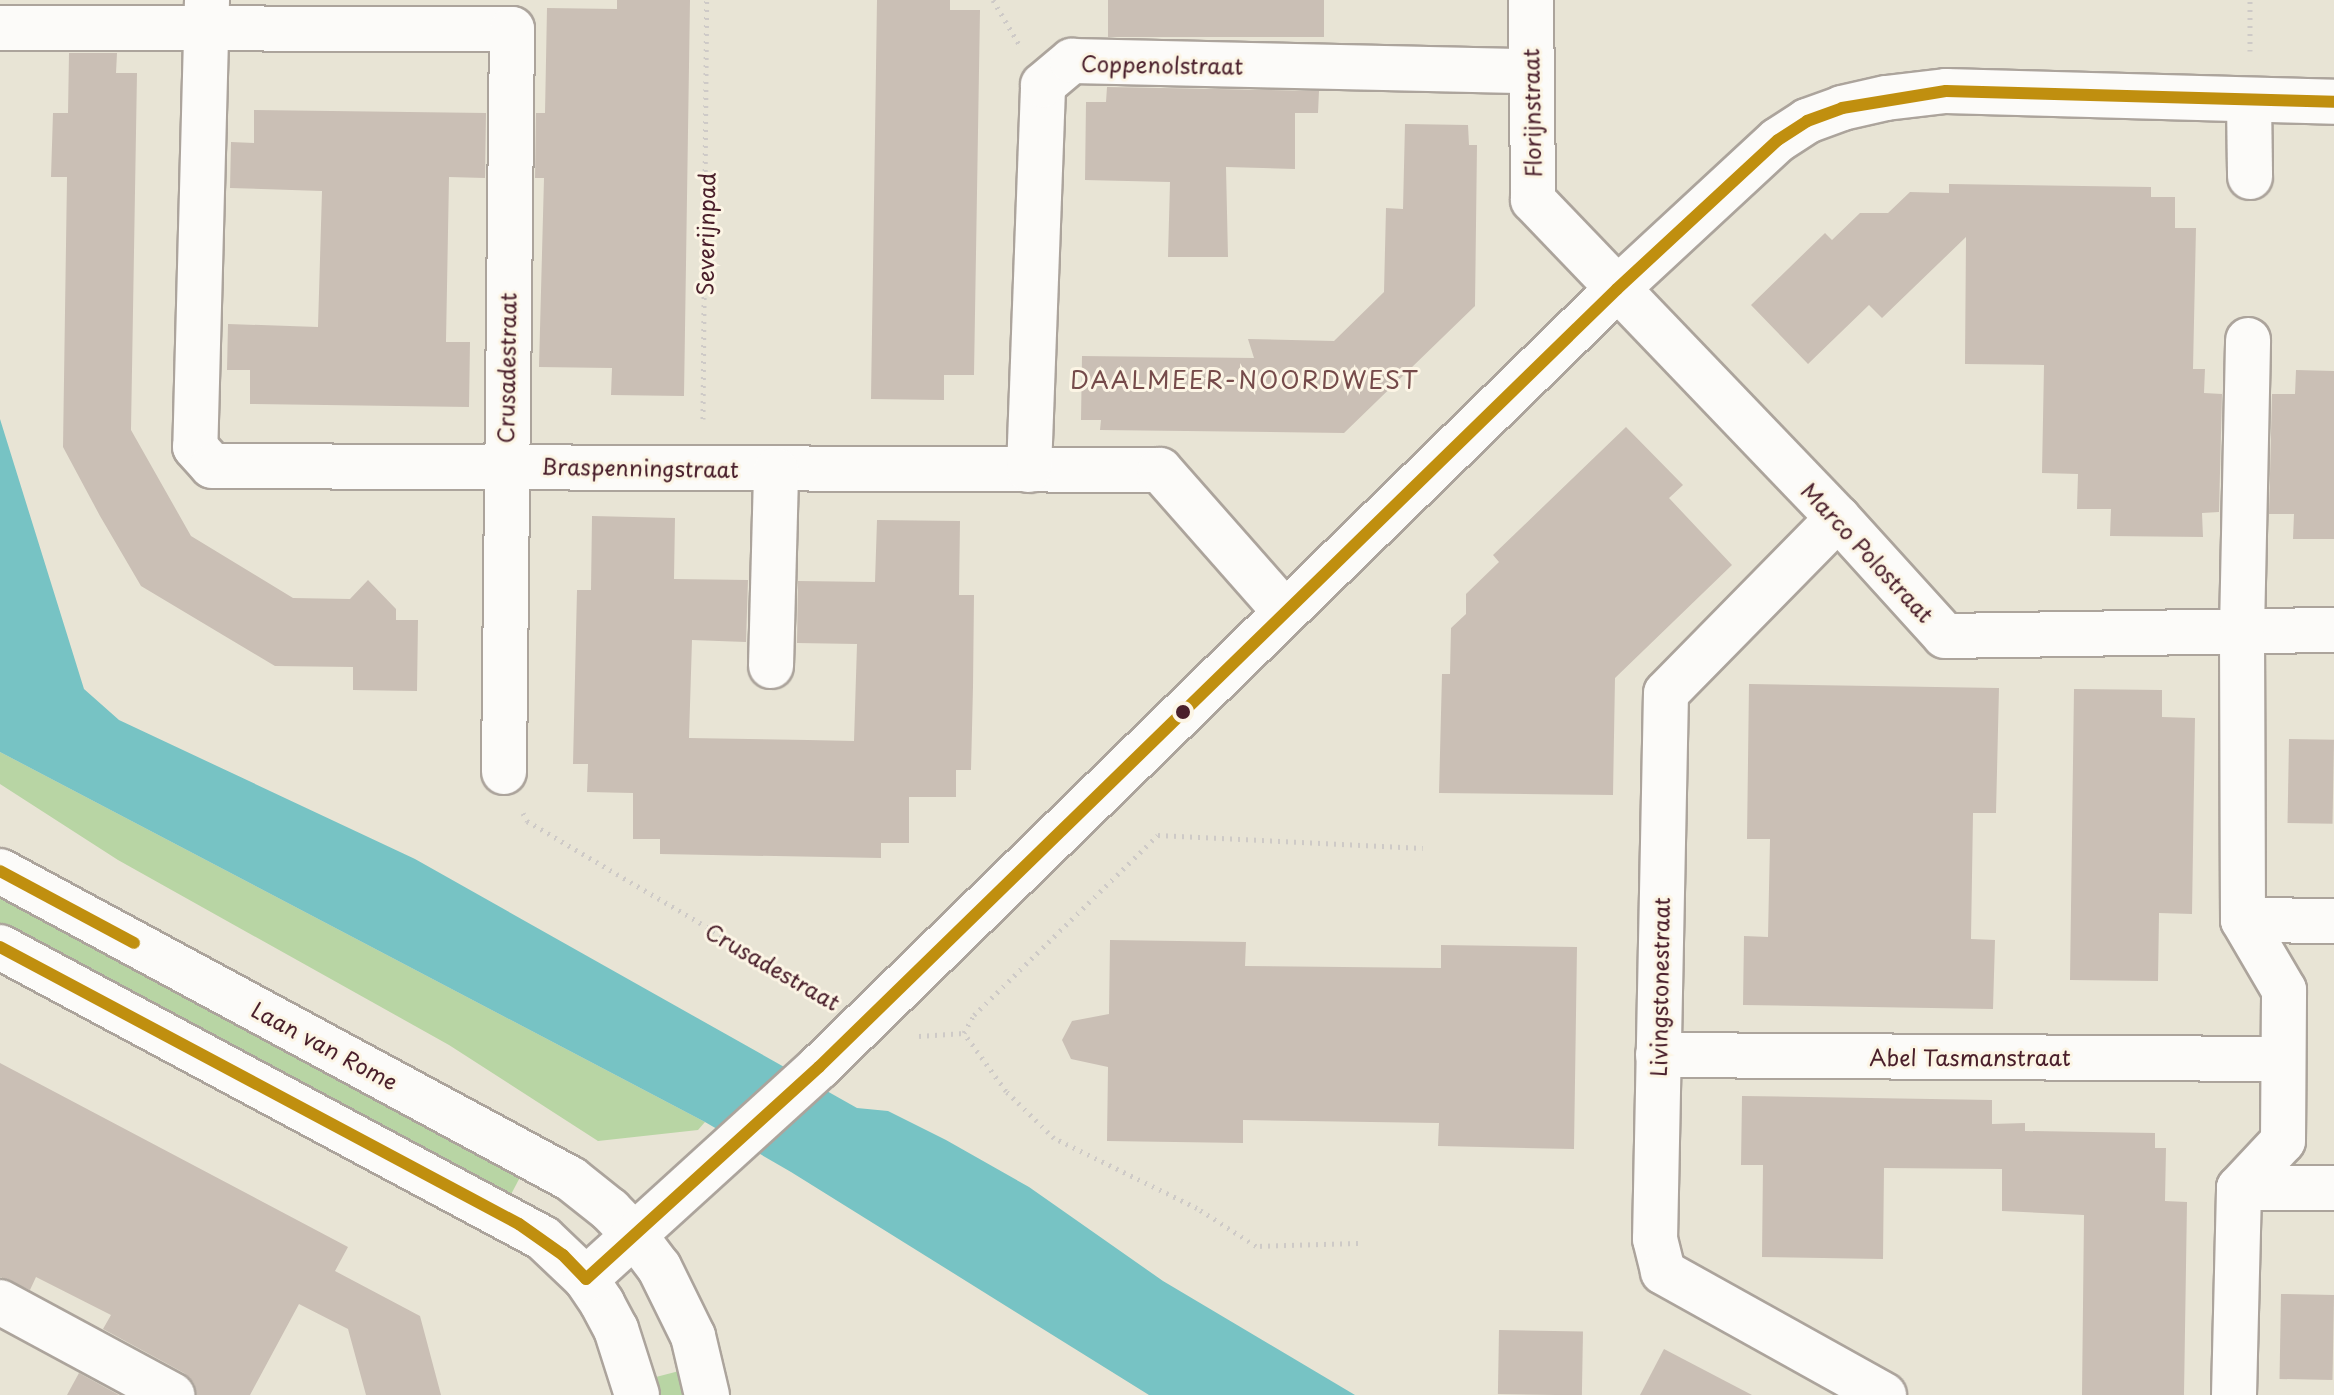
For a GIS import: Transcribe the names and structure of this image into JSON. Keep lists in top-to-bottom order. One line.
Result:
{"streets":{"street":["Coppenolstraat","Florijnstraat","Crusadestraat","Braspenningstraat","Marco Polostraat","Livingstonestraat","Laan van Rome","Abel Tasmanstraat"],"path":["Severijnpad"]},"crossings":[["Coppenolstraat","Florijnstraat"],["Coppenolstraat","Braspenningstraat"],["Florijnstraat","Marco Polostraat"],["Severijnpad","Braspenningstraat"],["Crusadestraat","Braspenningstraat"],["Marco Polostraat","Livingstonestraat"],["Livingstonestraat","Abel Tasmanstraat"]],"districts":["DAALMEER-NOORDWEST"]}
